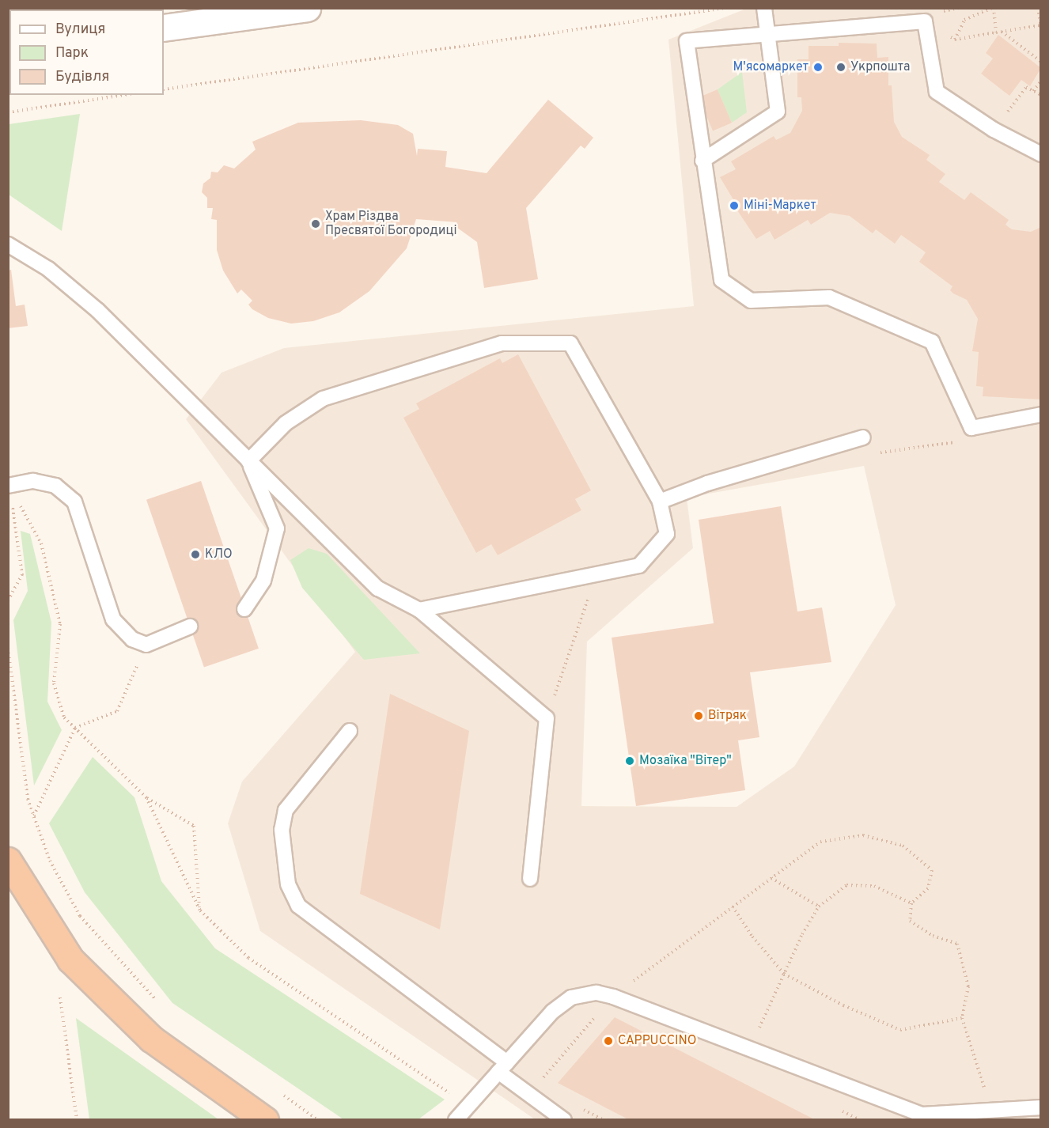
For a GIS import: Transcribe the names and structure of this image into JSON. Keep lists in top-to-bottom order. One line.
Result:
{"places":["М'ясомаркет","Укрпошта","Міні-Маркет","Храм Різдва Пресвятої Богородиці","КЛО","Вітряк","Мозаїка \"Вітер\"","CAPPUCCINO"],"legend":["Вулиця","Парк","Будівля"]}
